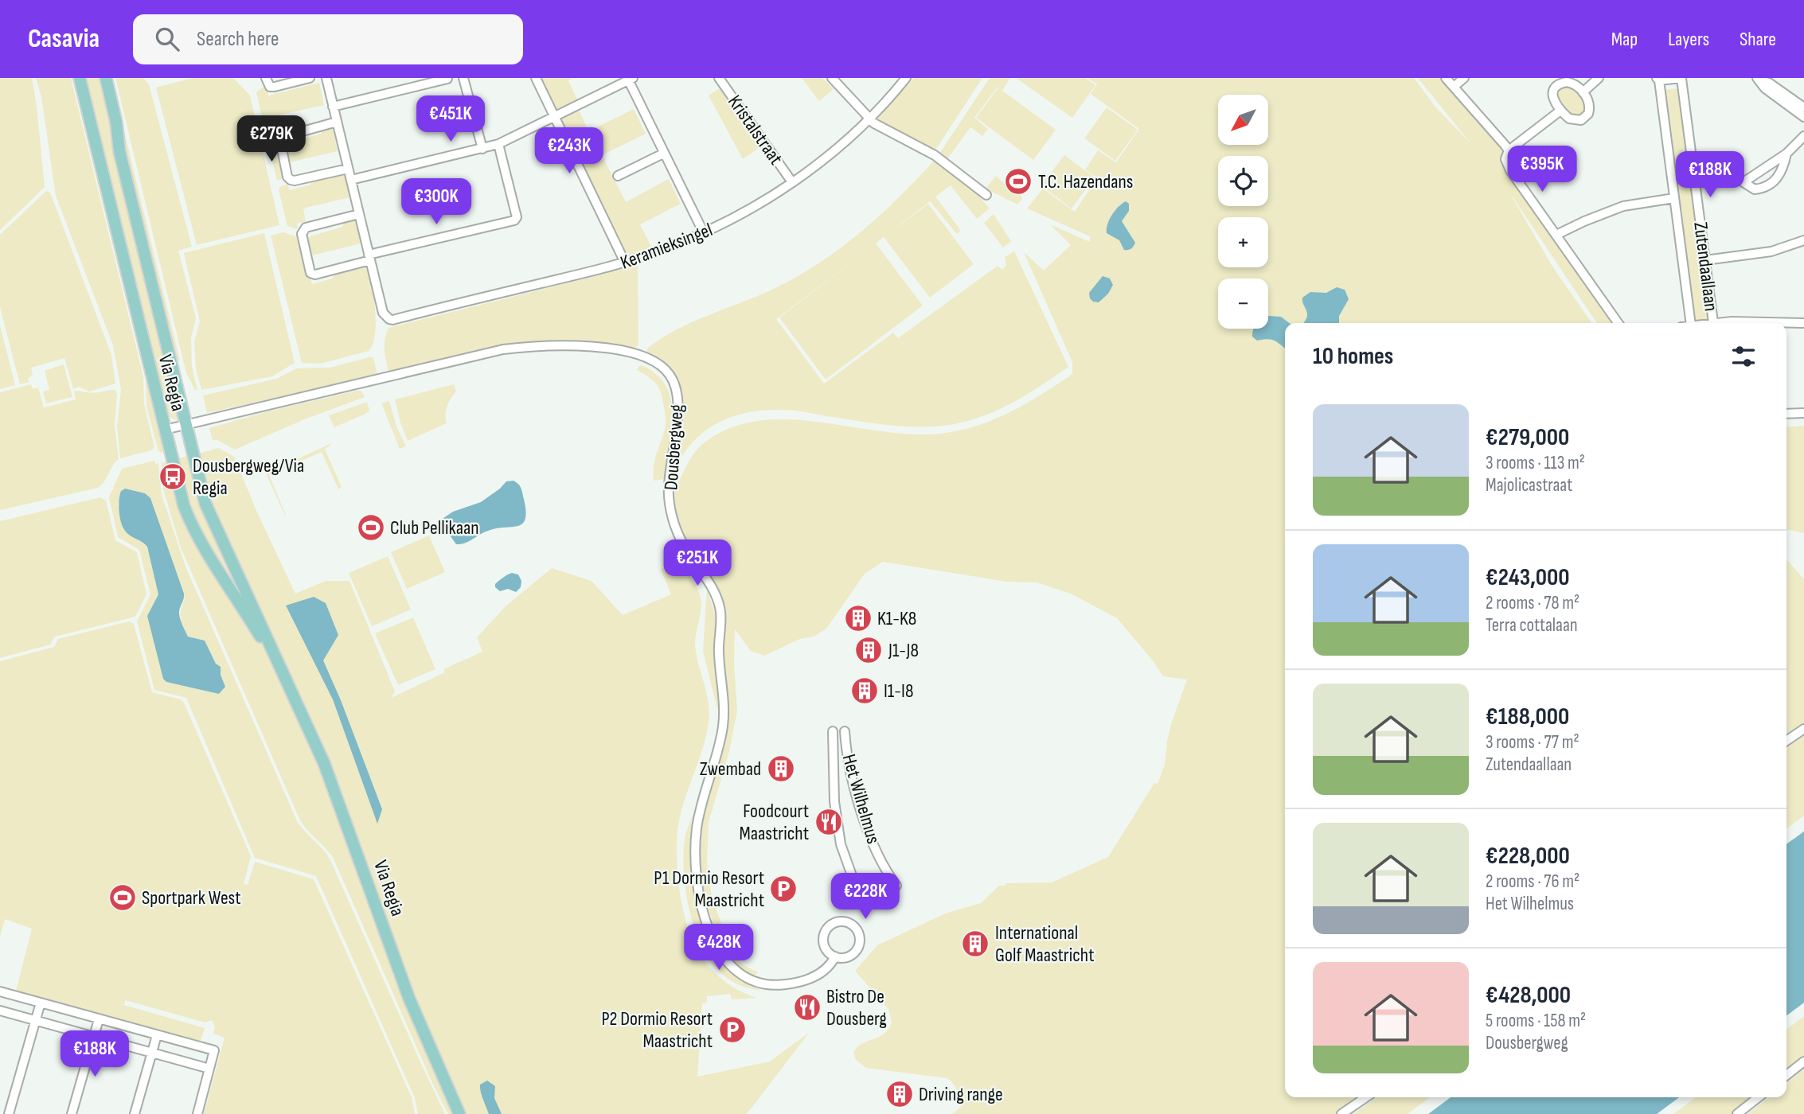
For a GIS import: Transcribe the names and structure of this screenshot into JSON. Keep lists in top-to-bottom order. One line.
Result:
{"streets":{"main road":["Via Regia"],"street":["Kristalstraat","Keramieksingel","Zutendaallaan","Dousbergweg","Het Wilhelmus"]},"crossings":[["Kristalstraat","Keramieksingel"],["Via Regia","Dousbergweg"]],"places":{"sports":["T.C. Hazendans","Club Pellikaan","Sportpark West"],"bus stop":["Dousbergweg/Via Regia"],"building":["K1-K8","J1-J8","I1-I8","Zwembad","International Golf Maastricht","Driving range"],"restaurant":["Foodcourt Maastricht","Bistro De Dousberg"],"parking":["P1 Dormio Resort Maastricht","P2 Dormio Resort Maastricht"]},"north":"bottom left","page":{"header":"Casavia","search":"Search here","nav":["Map","Layers","Share"],"map_buttons":["+","−"],"price":["€451K","€279K","€243K","€395K","€188K","€300K","€251K","€228K","€428K","€188K"],"heading":"10 homes","list":[{"name":"€279,000","note":"3 rooms · 113 m² · Majolicastraat"},{"name":"€243,000","note":"2 rooms · 78 m² · Terra cottalaan"},{"name":"€188,000","note":"3 rooms · 77 m² · Zutendaallaan"},{"name":"€228,000","note":"2 rooms · 76 m² · Het Wilhelmus"},{"name":"€428,000","note":"5 rooms · 158 m² · Dousbergweg"}]}}
